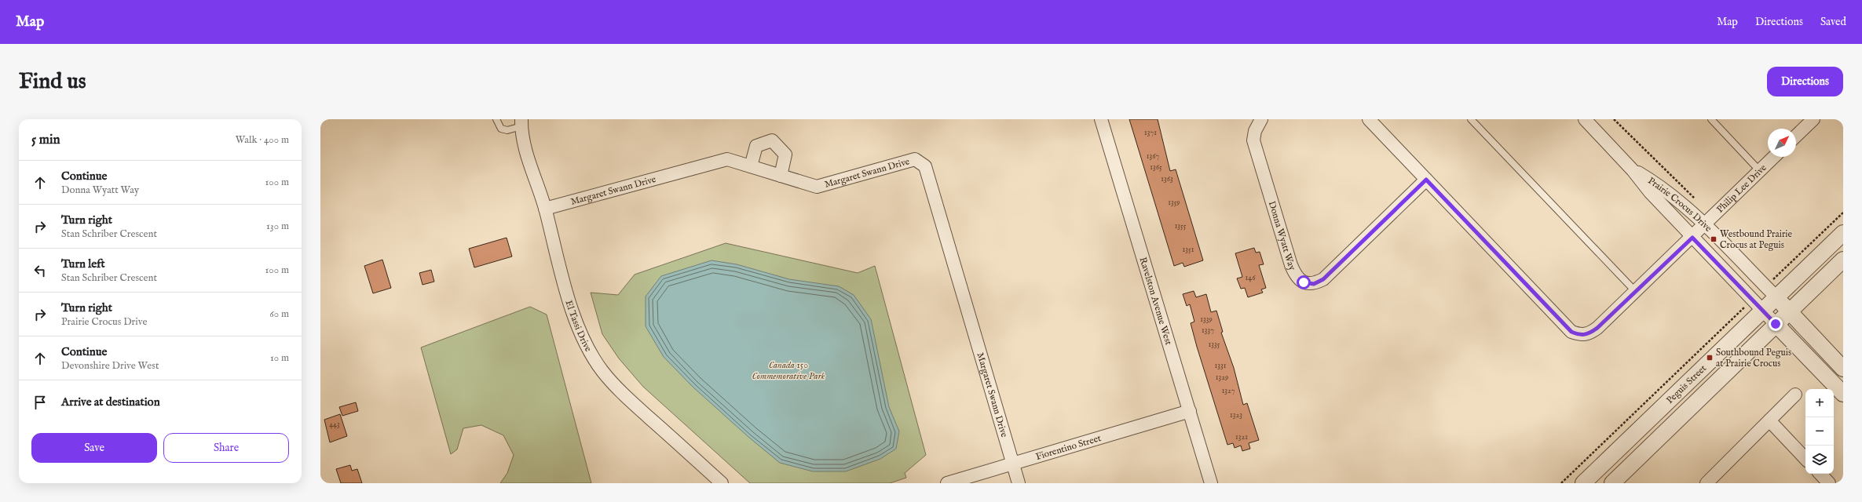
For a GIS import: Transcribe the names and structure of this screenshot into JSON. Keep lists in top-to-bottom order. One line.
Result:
{"streets":{"street":["Margaret Swann Drive","Philip Lee Drive","Prairie Crocus Drive","Donna Wyatt Way","Ravelston Avenue West","El Tassi Drive","Peguis Street","Fiorentino Street"]},"crossings":[["Margaret Swann Drive","El Tassi Drive"],["Margaret Swann Drive","Fiorentino Street"],["Philip Lee Drive","Prairie Crocus Drive"],["Philip Lee Drive","Donna Wyatt Way"],["Prairie Crocus Drive","Peguis Street"],["Ravelston Avenue West","Fiorentino Street"]],"parks":["Canada 150 Commemorative Park"],"places":{"transit":["Westbound Prairie Crocus at Peguis","Southbound Peguis at Prairie Crocus"]},"house_numbers":["1371","1367","1365","1363","1359","1355","1351","146","1339","1337","1335","1331","1329","1327","1323","443","1321"],"north":"top right","page":{"header":"Map","nav":["Map","Directions","Saved"],"buttons":["Directions",["Save","Share"]],"title":"Find us","heading":["5 min","Walk · 400 m"],"list":[["Continue","Donna Wyatt Way","100 m"],["Turn right","Stan Schriber Crescent","130 m"],["Turn left","Stan Schriber Crescent","100 m"],["Turn right","Prairie Crocus Drive","60 m"],["Continue","Devonshire Drive West","10 m"],"Arrive at destination"],"map_buttons":["+","−"]}}
